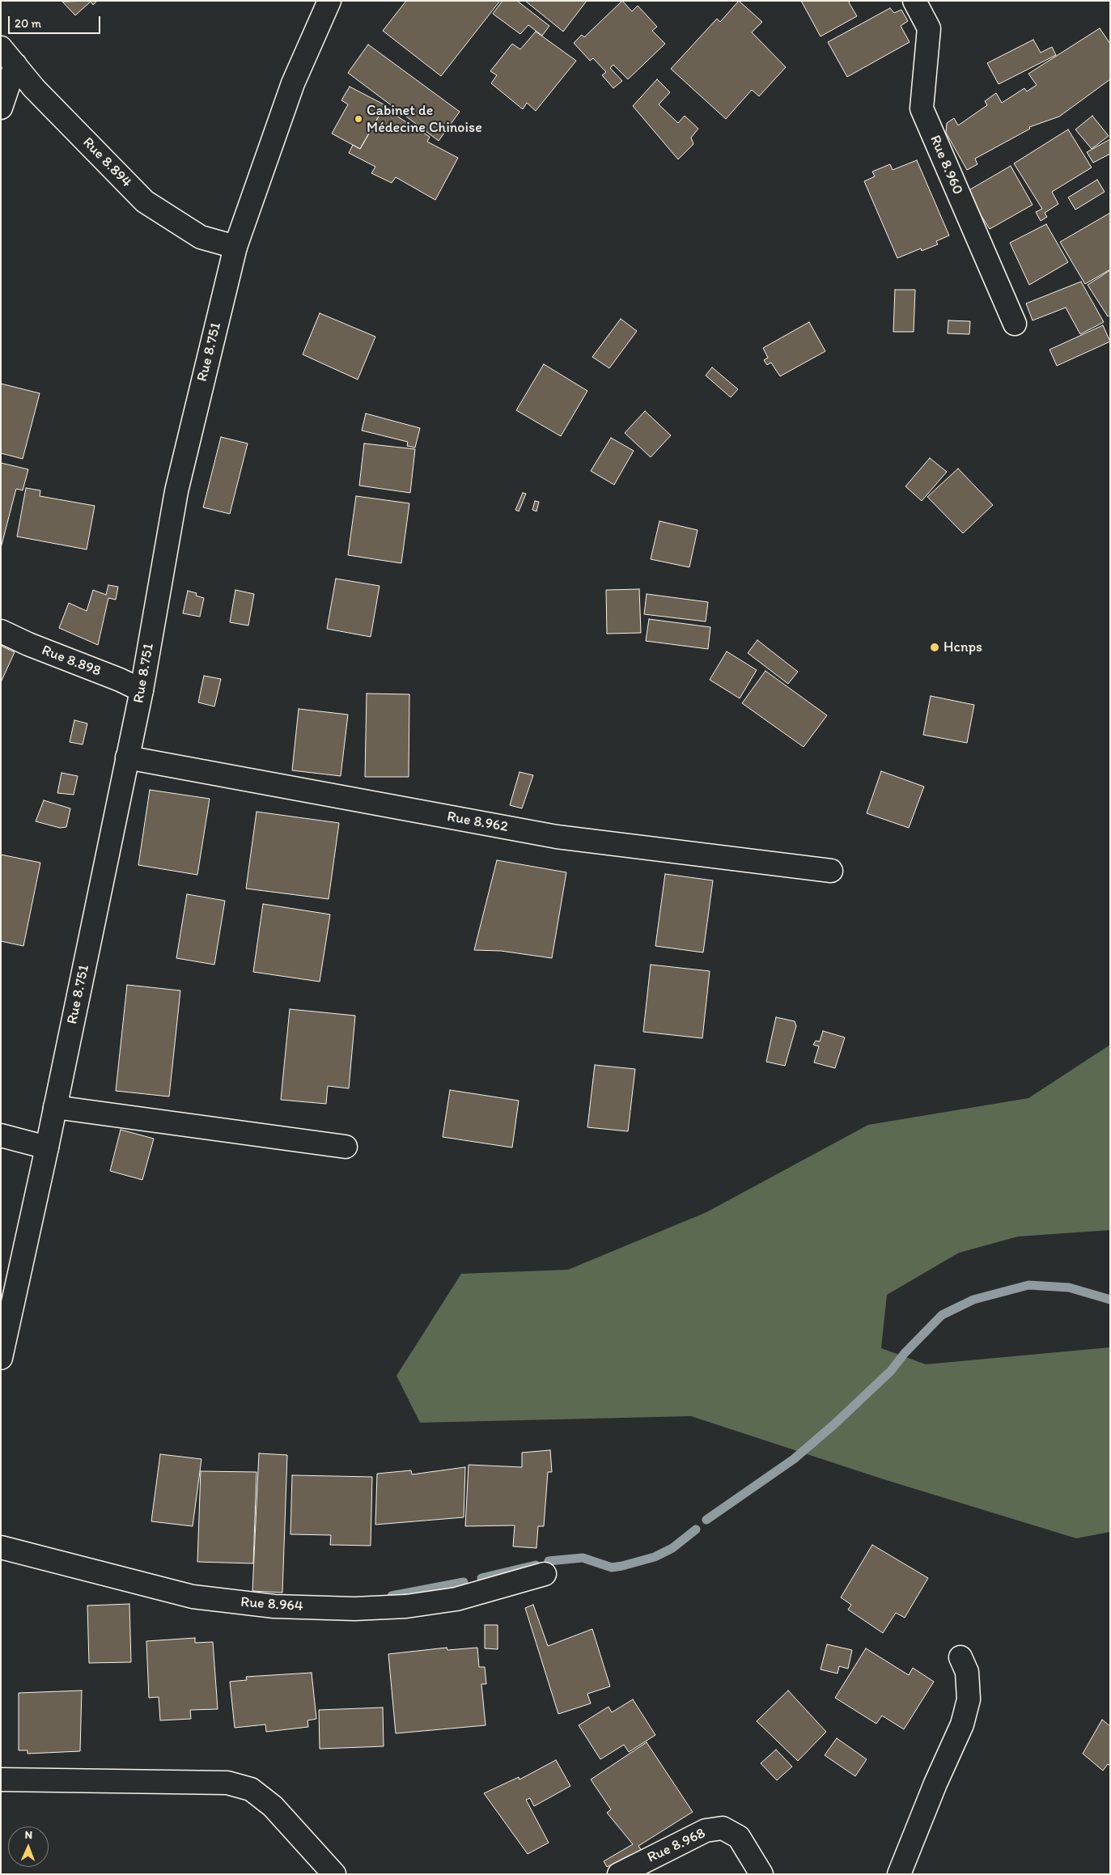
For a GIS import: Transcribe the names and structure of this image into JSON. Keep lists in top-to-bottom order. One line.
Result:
{"streets":{"street":["Rue 8.894","Rue 8.960","Rue 8.751","Rue 8.898","Rue 8.962","Rue 8.964","Rue 8.968"]},"crossings":[["Rue 8.894","Rue 8.751"],["Rue 8.751","Rue 8.898"],["Rue 8.751","Rue 8.962"]],"places":["Cabinet de Médecine Chinoise","Hcnps"],"scale_bar":"20 m","north":"top"}
